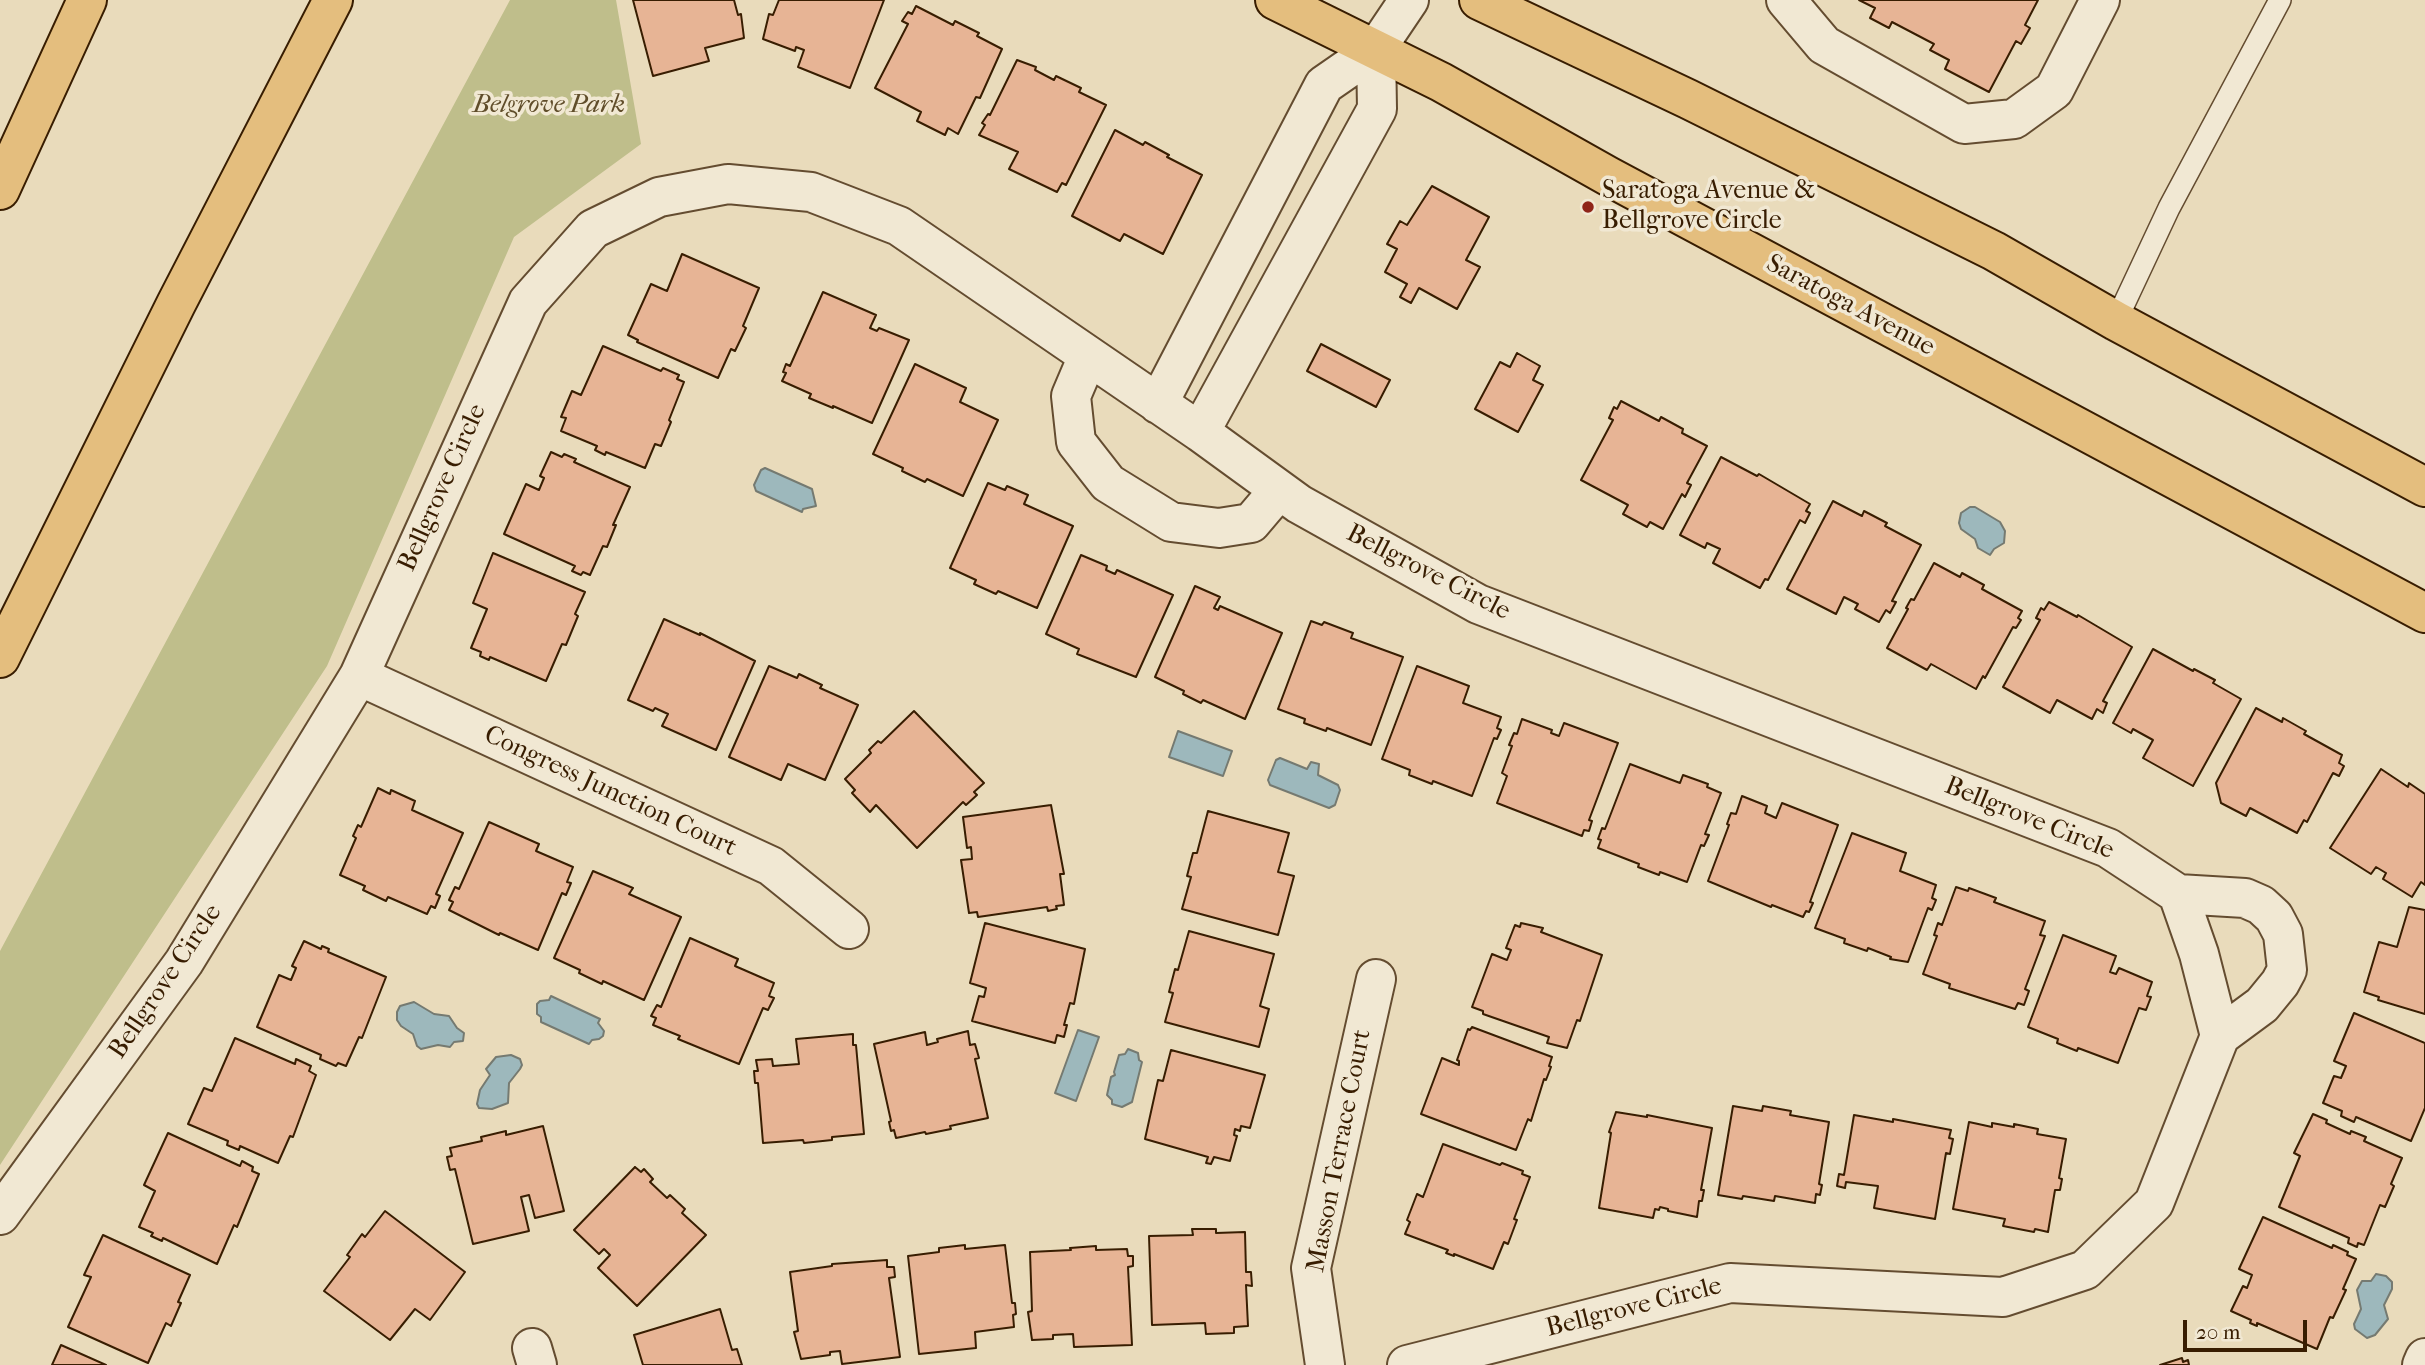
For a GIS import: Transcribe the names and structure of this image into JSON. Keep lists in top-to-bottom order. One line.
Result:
{"streets":{"highway":["Saratoga Avenue"],"street":["Bellgrove Circle","Congress Junction Court","Masson Terrace Court"]},"crossings":[["Bellgrove Circle","Congress Junction Court"]],"parks":["Belgrove Park"],"places":["Saratoga Avenue & Bellgrove Circle"],"scale_bar":"20 m"}
